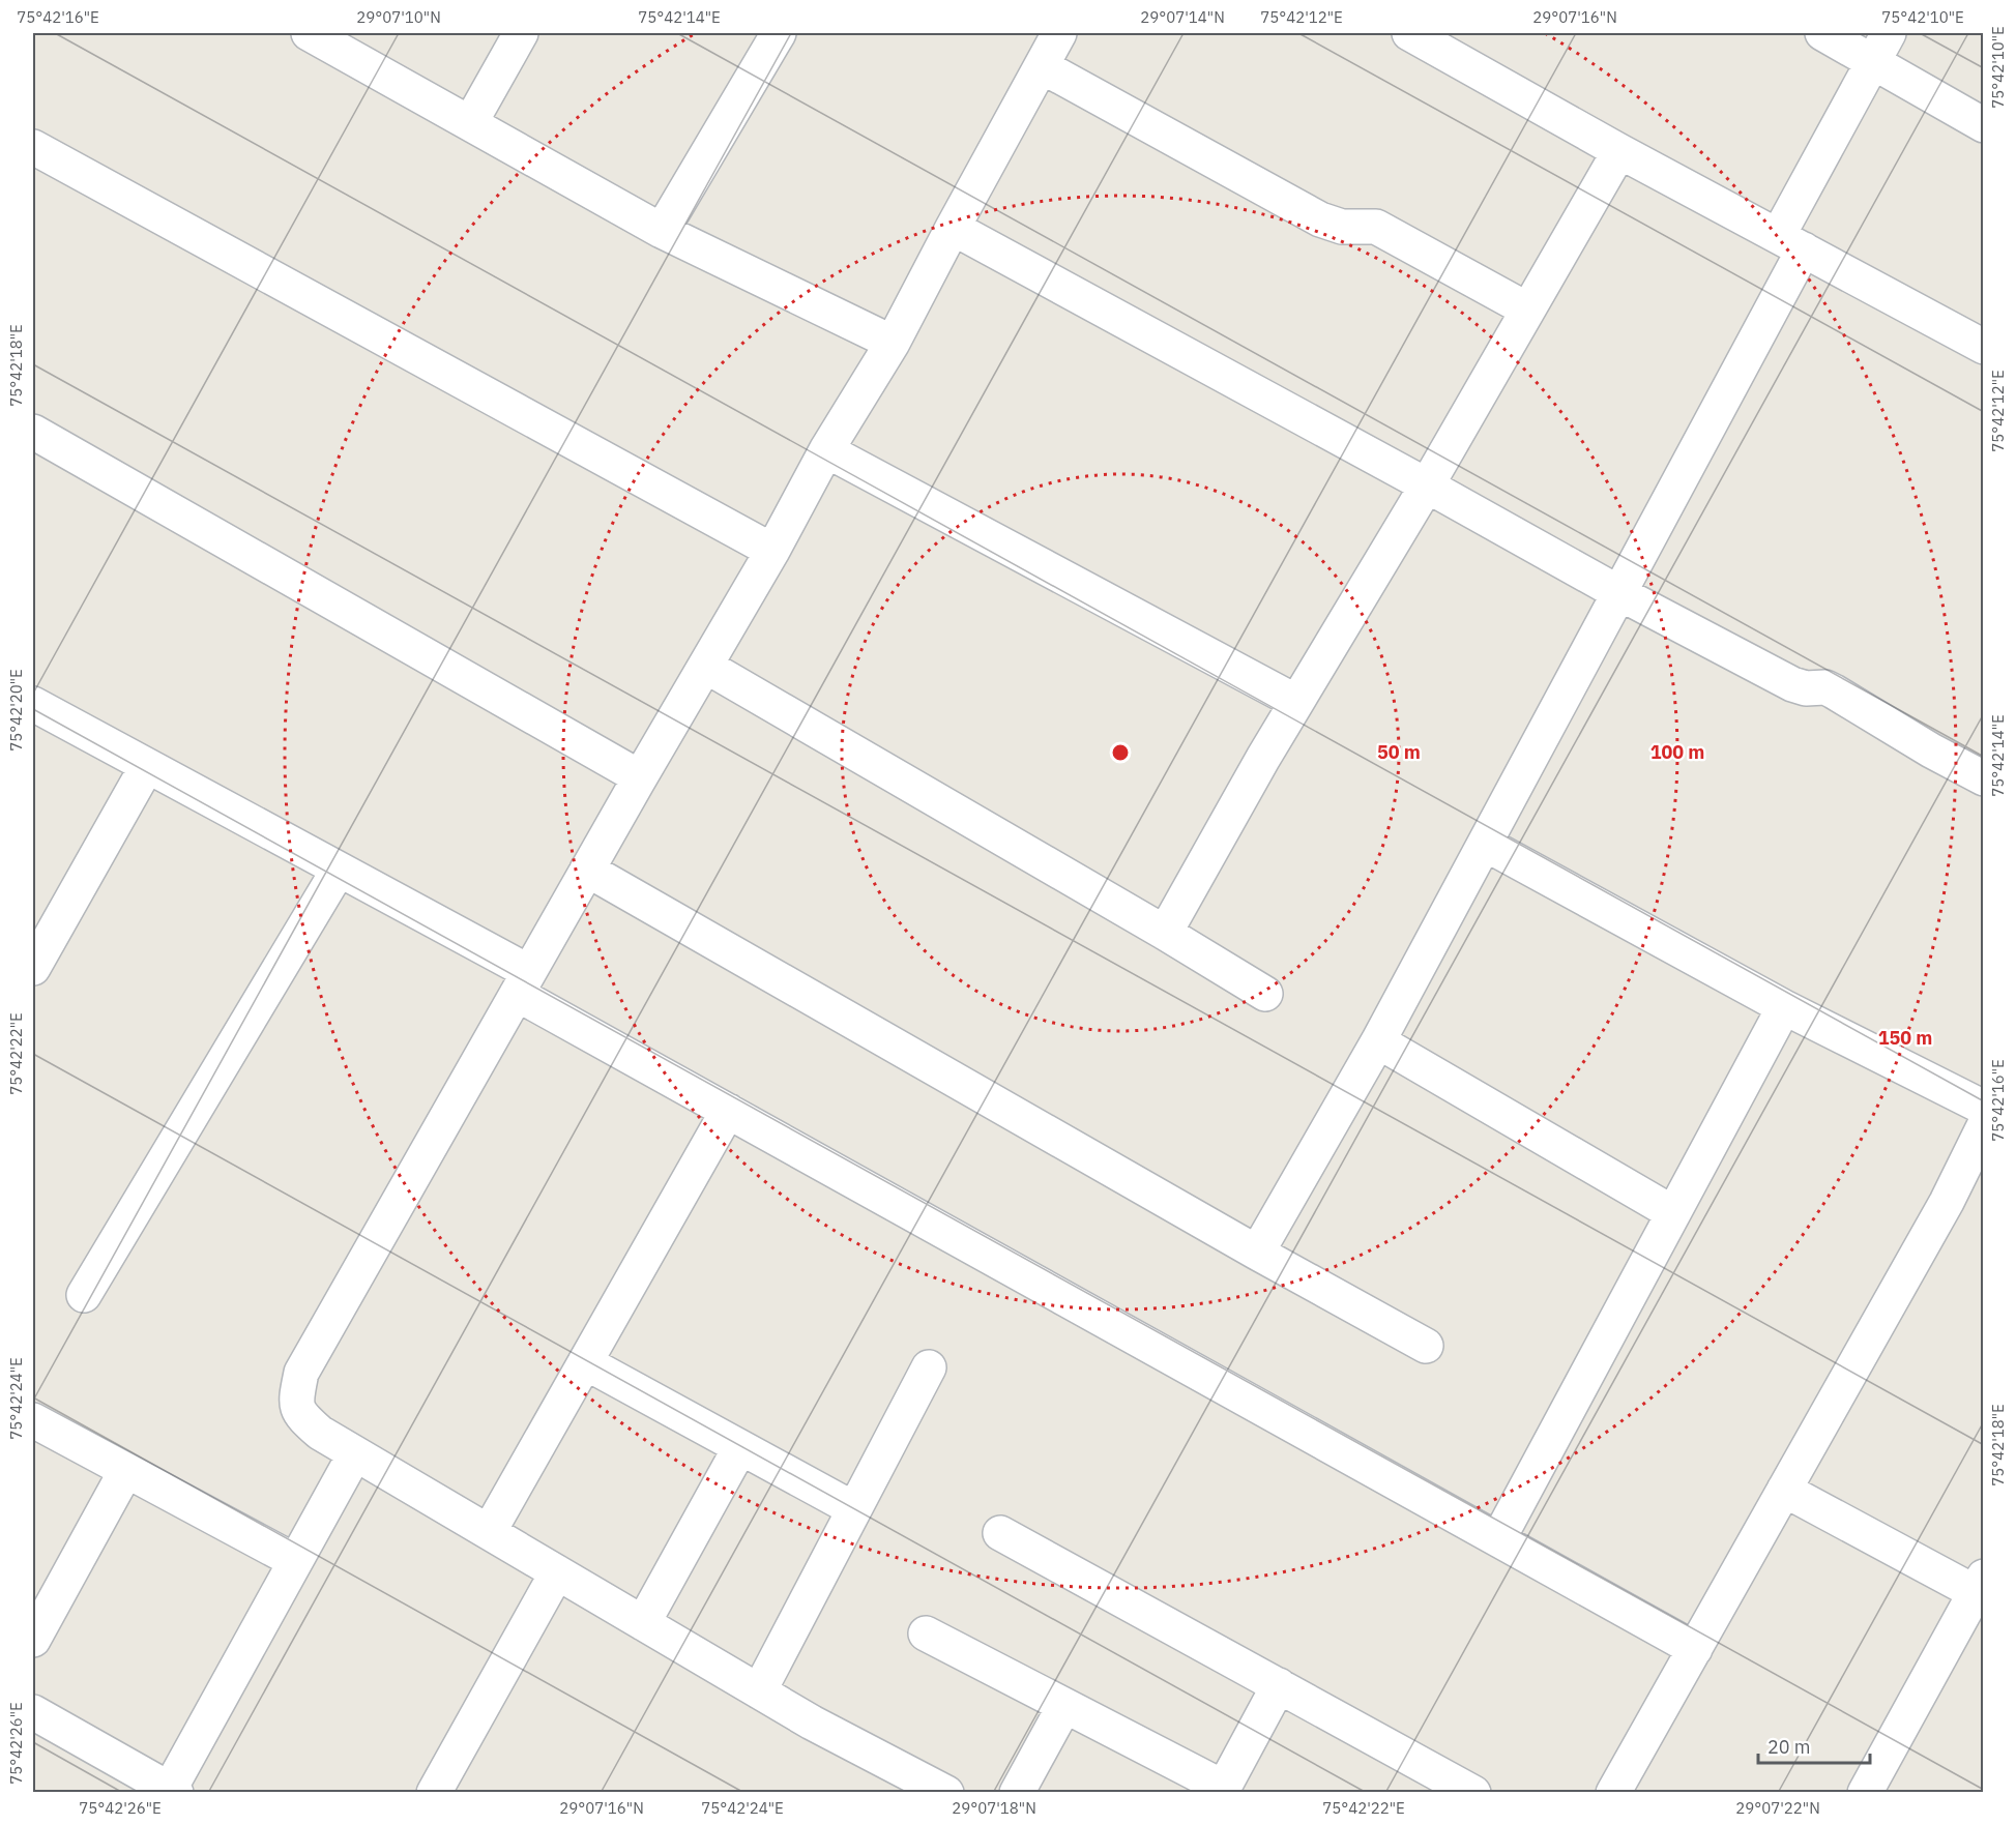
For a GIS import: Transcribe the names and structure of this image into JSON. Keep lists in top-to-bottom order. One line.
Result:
{"scale_bar":"20 m","coordinates":["75°42'16\"E","29°07'10\"N","75°42'14\"E","29°07'14\"N","75°42'12\"E","29°07'16\"N","75°42'10\"E","75°42'18\"E","75°42'20\"E","75°42'22\"E","75°42'24\"E","75°42'26\"E","29°07'18\"N","29°07'22\"N"],"rings":["50 m","100 m","150 m"]}
